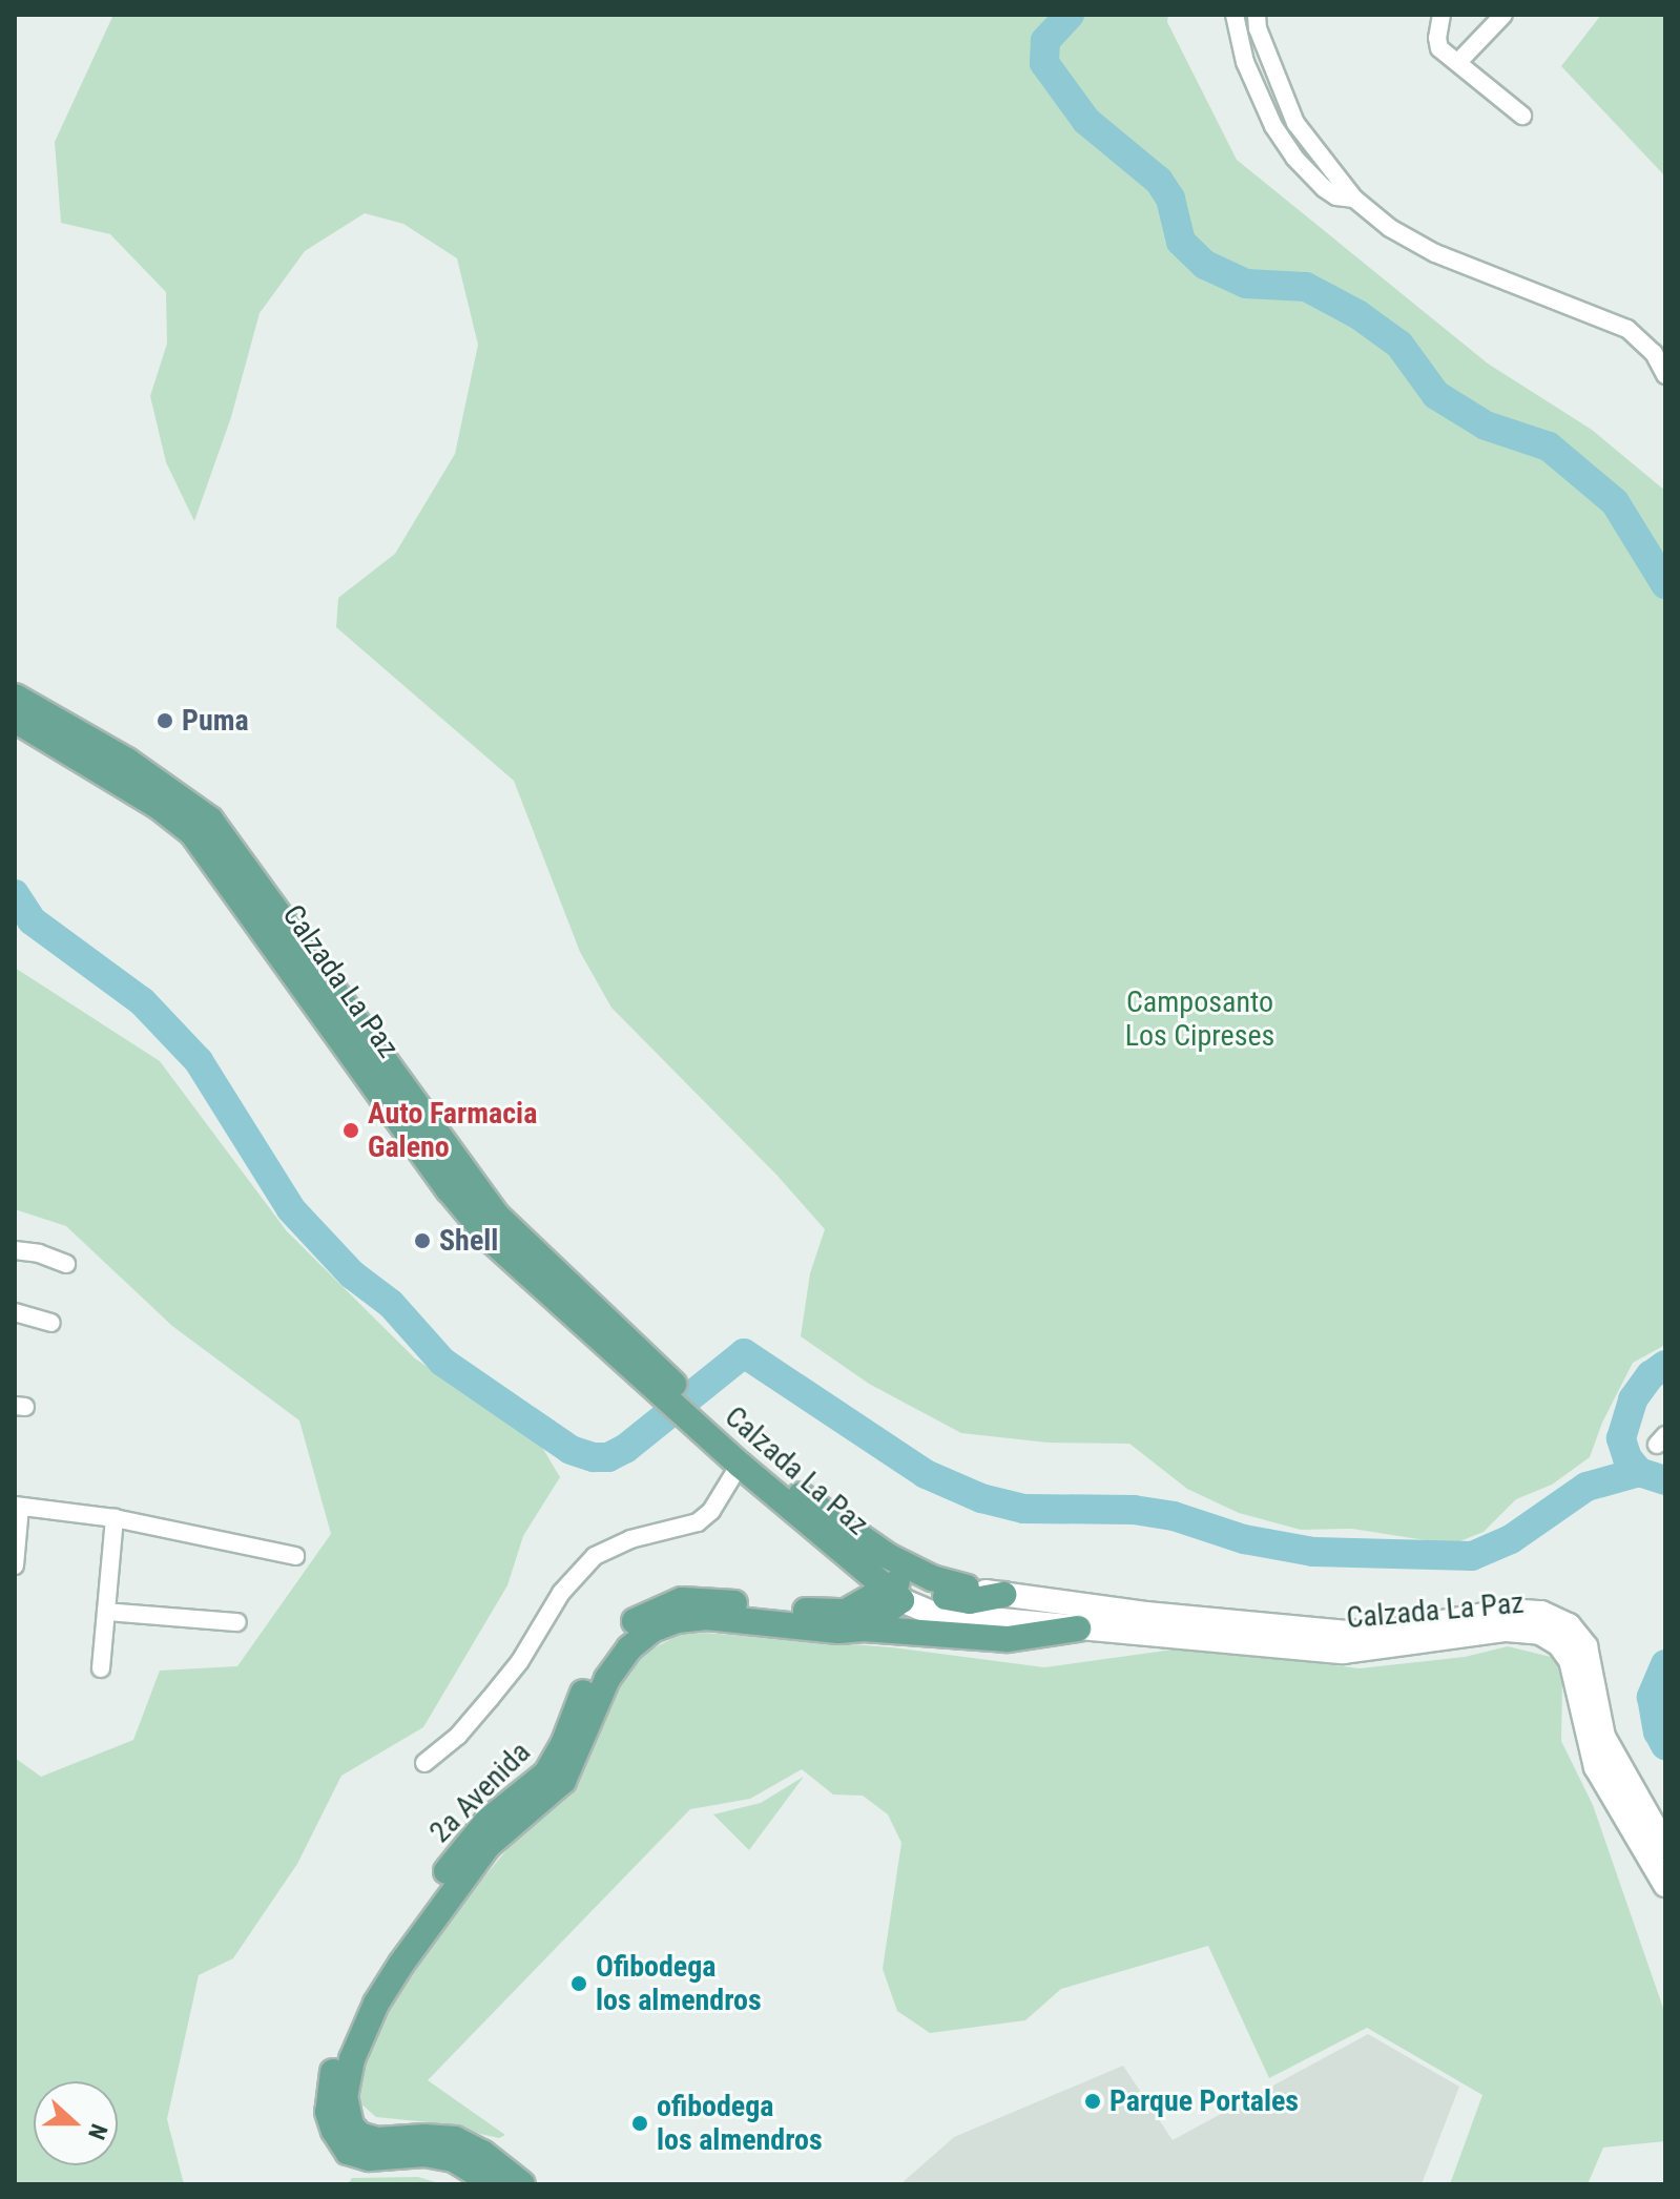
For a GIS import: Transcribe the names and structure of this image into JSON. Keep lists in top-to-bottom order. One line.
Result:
{"streets":{"main road":["Calzada La Paz","2a Avenida"]},"crossings":[["Calzada La Paz","2a Avenida"]],"parks":["Camposanto Los Cipreses"],"places":["Puma","Auto Farmacia Galeno","Shell","Ofibodega los almendros","Parque Portales","ofibodega los almendros"],"north":"right"}
